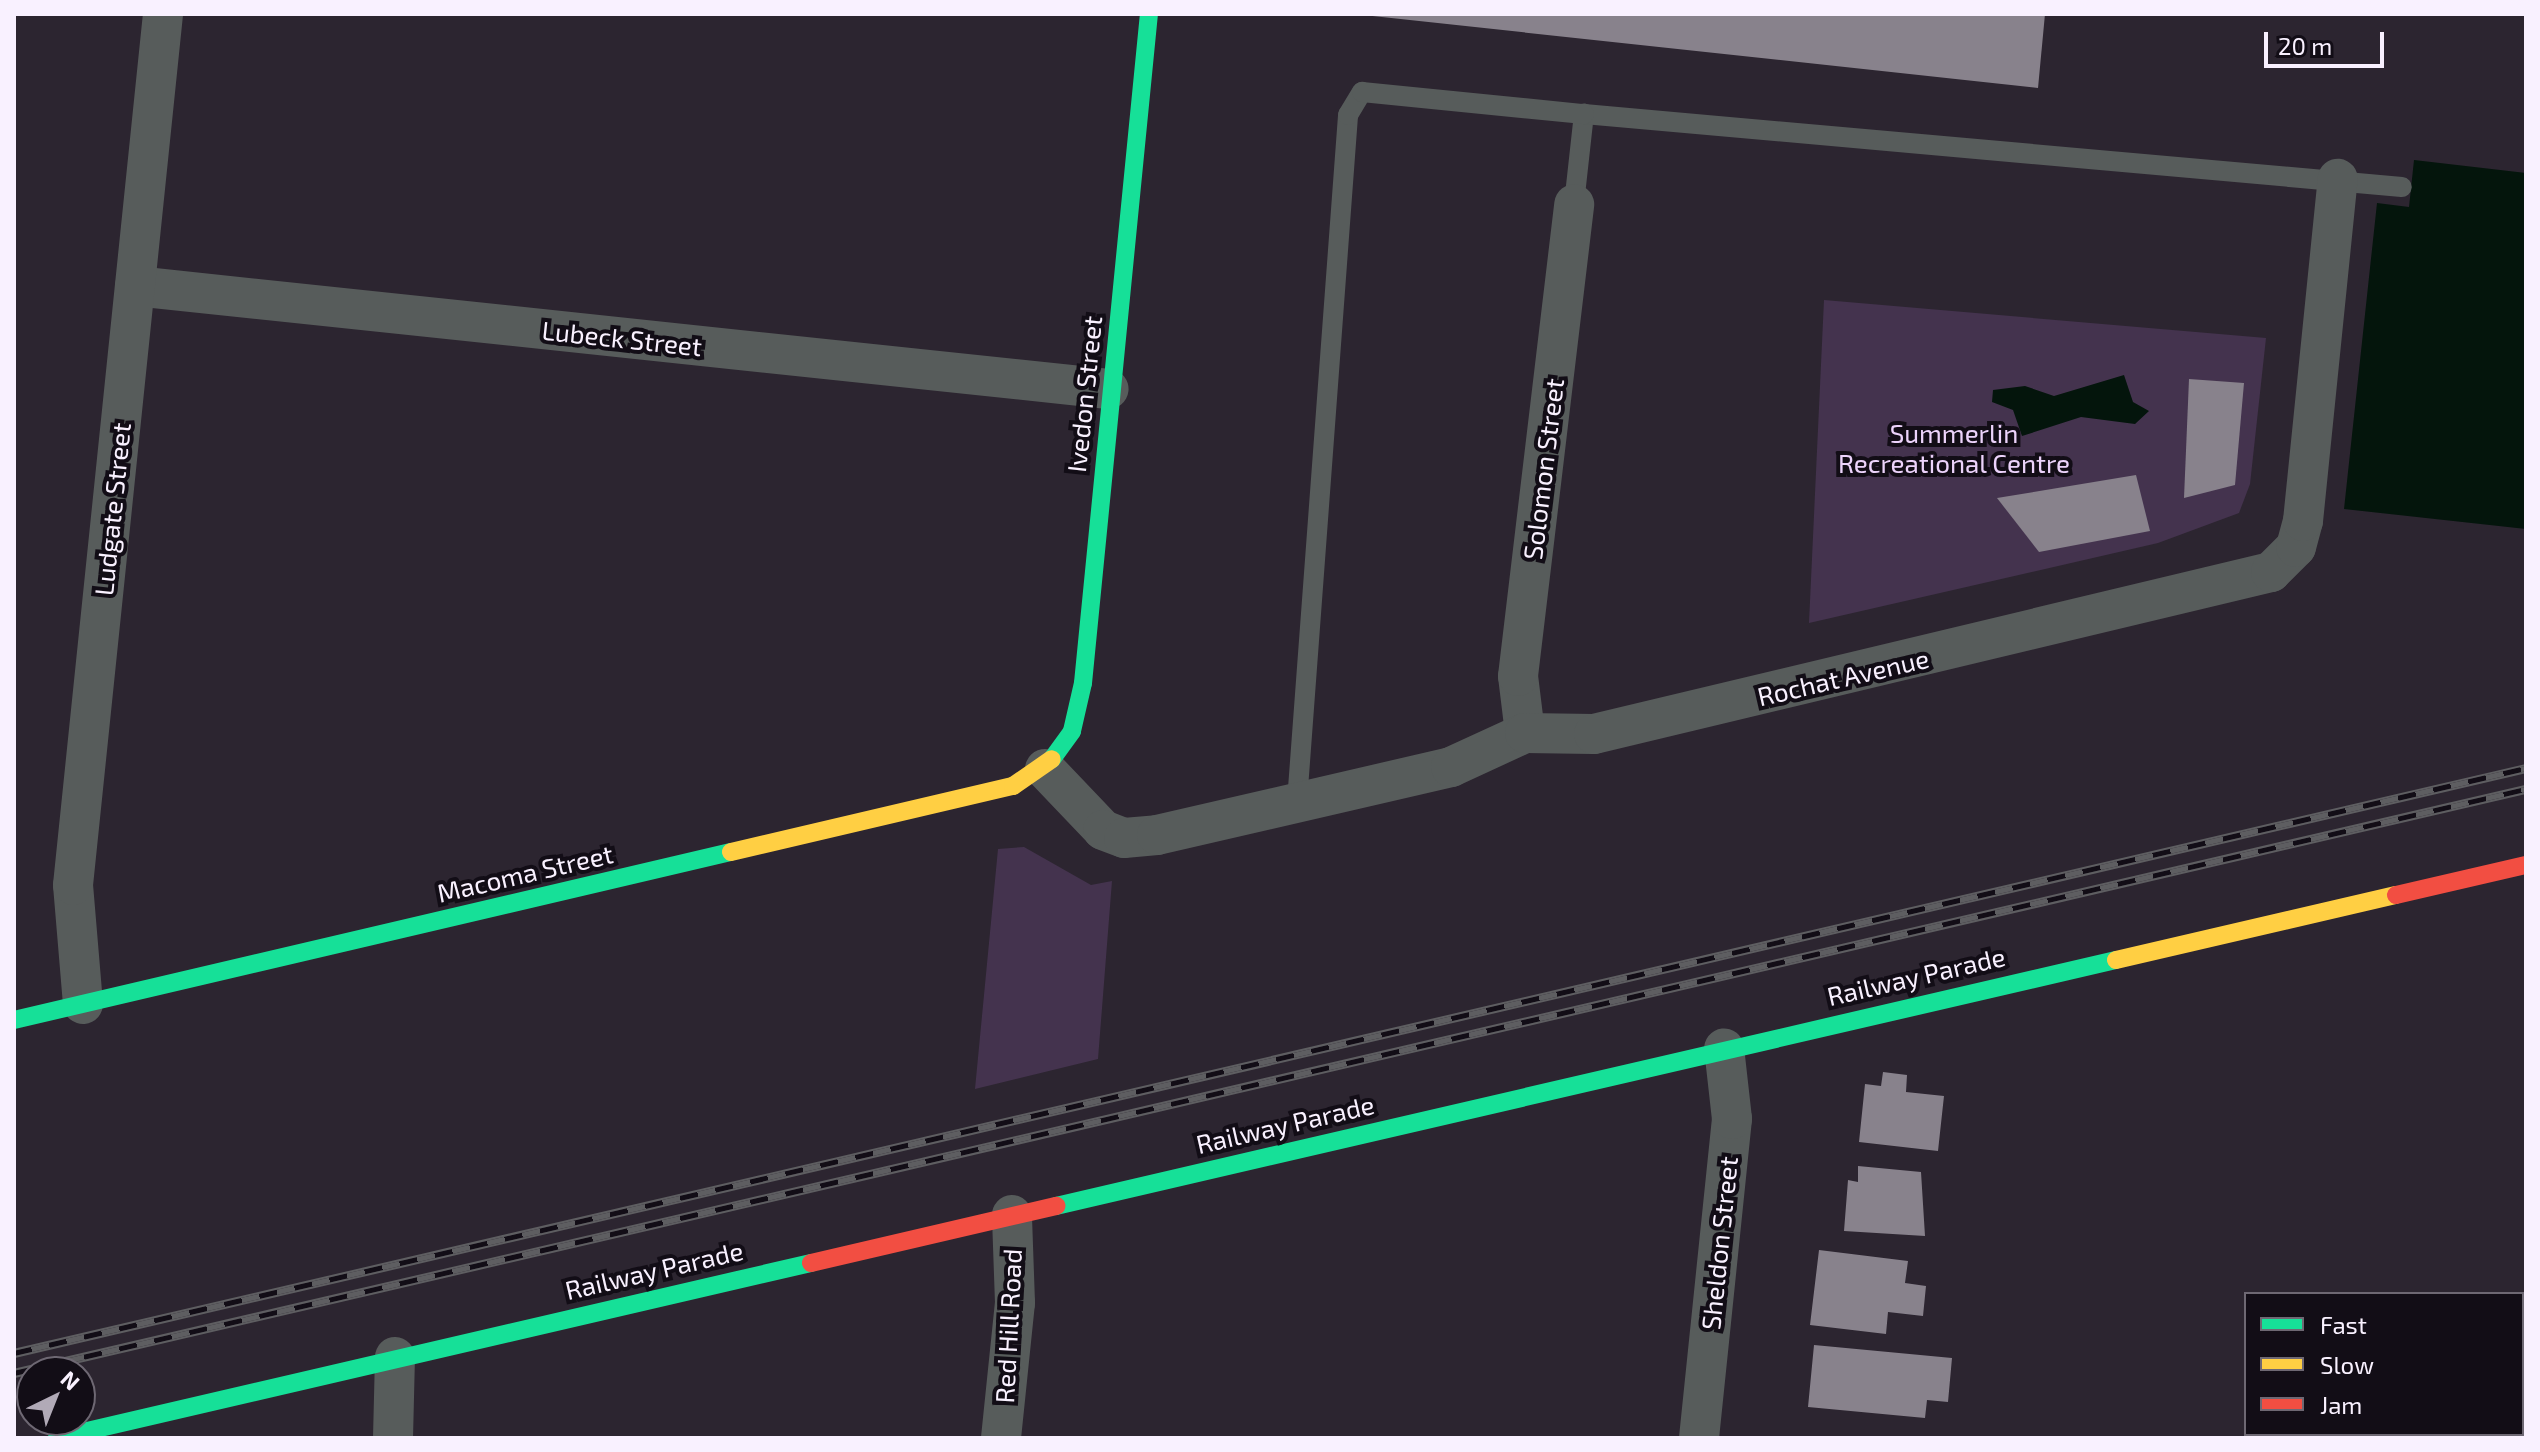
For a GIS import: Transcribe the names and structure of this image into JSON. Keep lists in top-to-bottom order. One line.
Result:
{"streets":{"street":["Lubeck Street","Ivedon Street","Solomon Street","Ludgate Street","Rochat Avenue","Macoma Street","Railway Parade","Sheldon Street","Red Hill Road"]},"crossings":[["Lubeck Street","Ivedon Street"],["Lubeck Street","Ludgate Street"],["Ivedon Street","Rochat Avenue"],["Ivedon Street","Macoma Street"],["Solomon Street","Rochat Avenue"],["Ludgate Street","Macoma Street"],["Rochat Avenue","Macoma Street"],["Railway Parade","Sheldon Street"],["Railway Parade","Red Hill Road"]],"parks":["Summerlin Recreational Centre"],"legend":["Fast","Slow","Jam"],"scale_bar":"20 m","north":"top right"}
